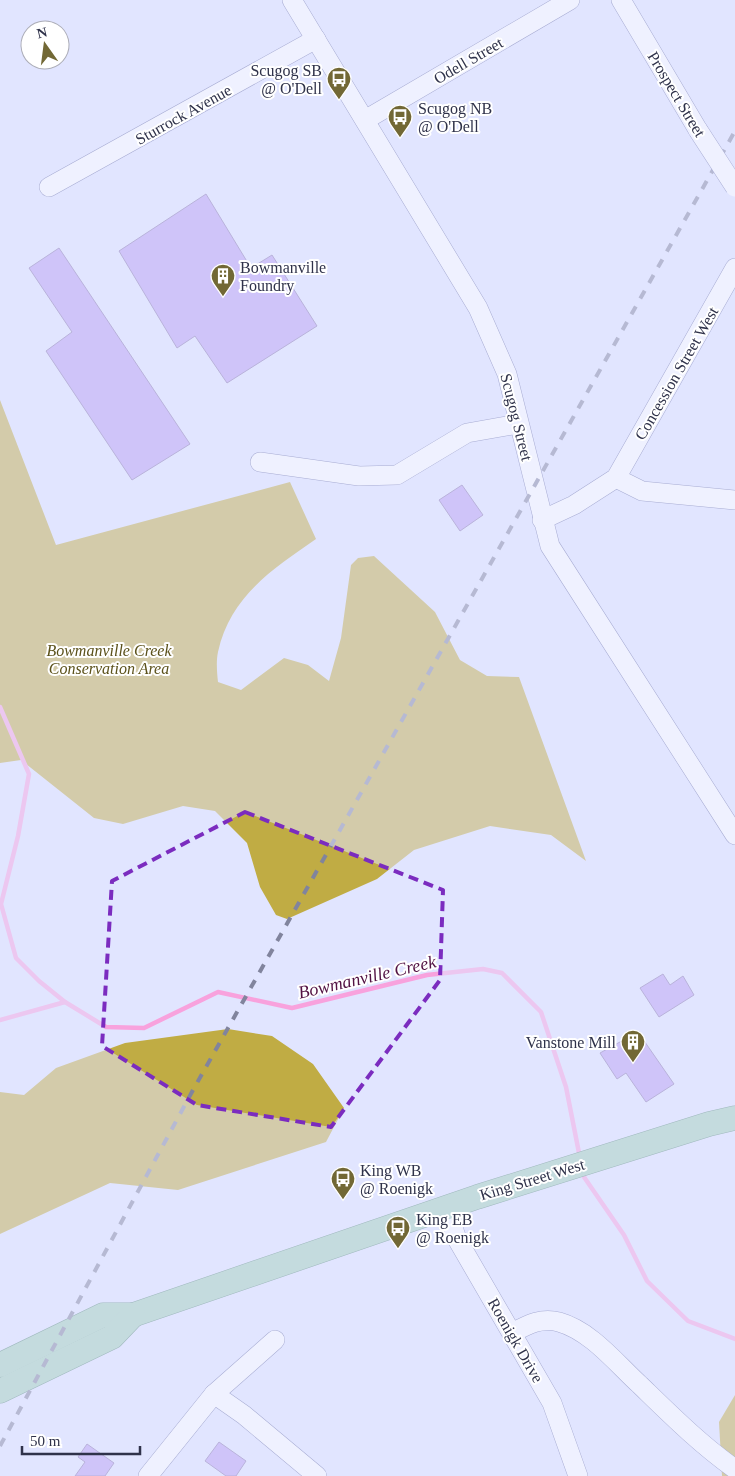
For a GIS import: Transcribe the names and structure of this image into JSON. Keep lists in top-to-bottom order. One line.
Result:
{"streets":{"main road":["King Street West"],"street":["Odell Street","Prospect Street","Sturrock Avenue","Concession Street West","Scugog Street","Roenigk Drive"]},"crossings":[["Odell Street","Scugog Street"],["Sturrock Avenue","Scugog Street"],["King Street West","Roenigk Drive"]],"water":["Bowmanville Creek"],"parks":["Bowmanville Creek Conservation Area"],"places":{"bus stop":["Scugog SB @ O'Dell","Scugog NB @ O'Dell","King WB @ Roenigk","King EB @ Roenigk"],"building":["Bowmanville Foundry","Vanstone Mill"]},"scale_bar":"50 m","north":"top"}
